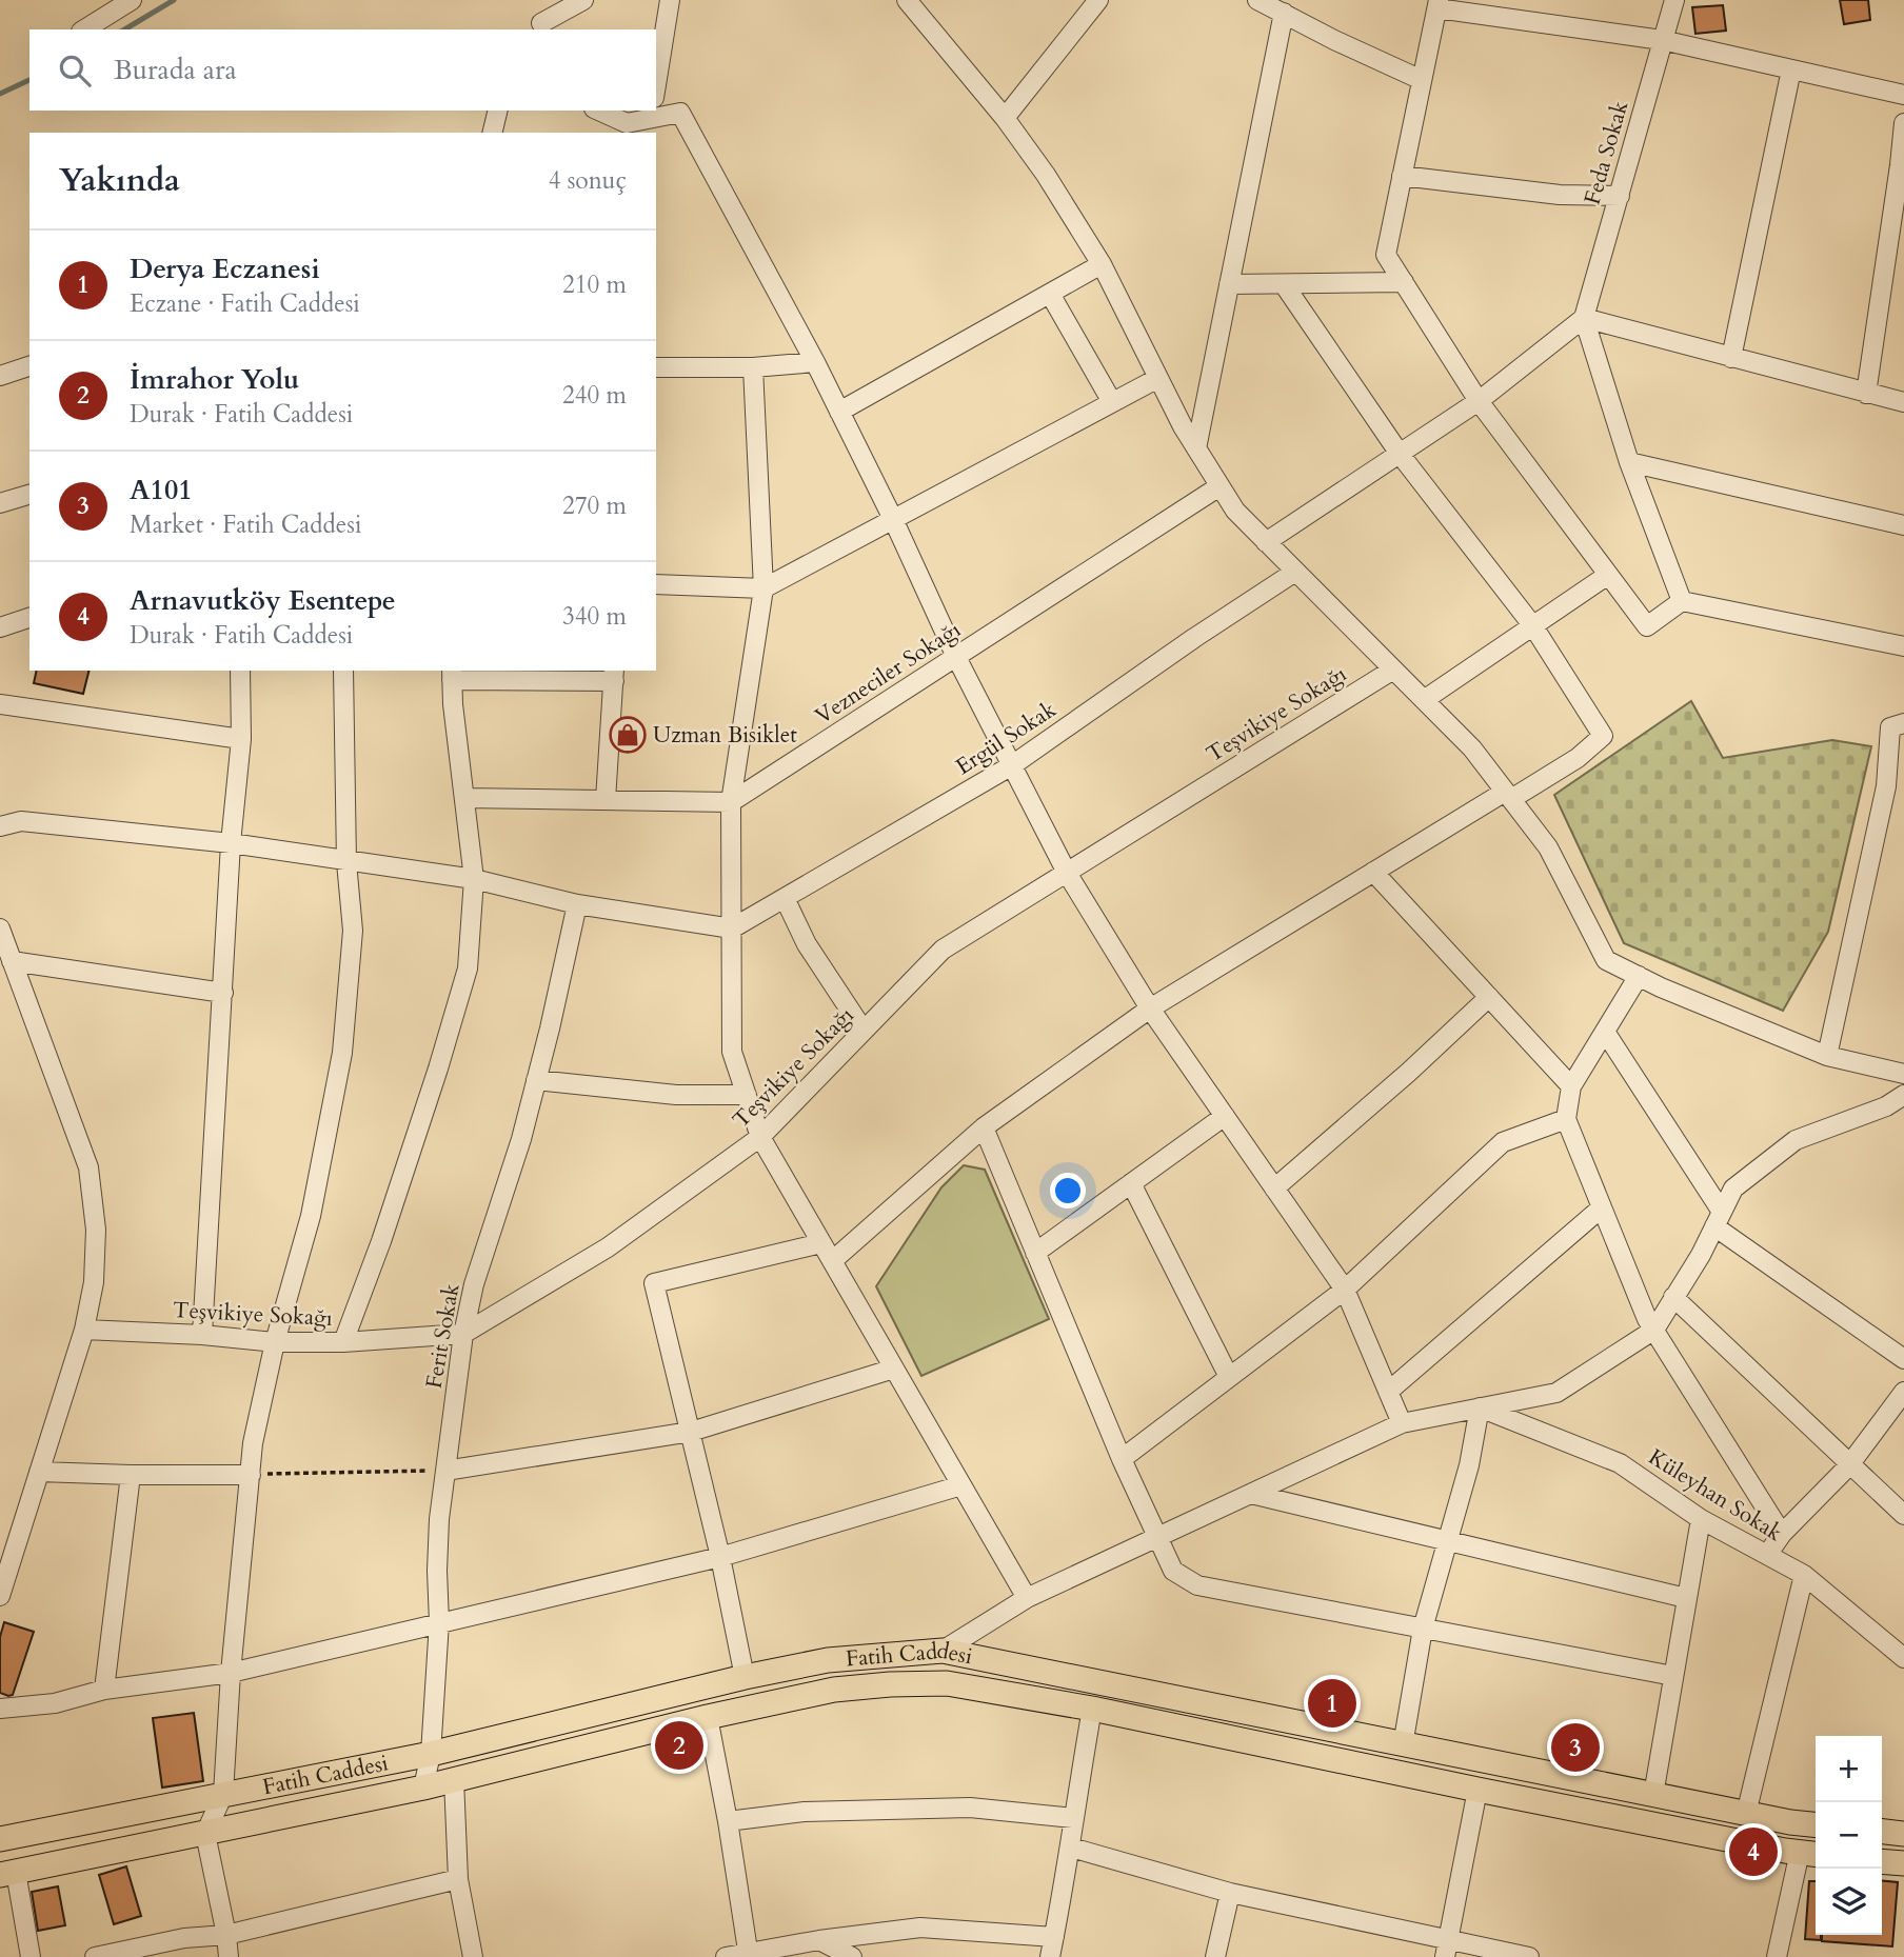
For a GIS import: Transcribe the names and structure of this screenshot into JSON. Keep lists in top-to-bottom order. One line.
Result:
{"streets":{"main road":["Fatih Caddesi"],"street":["Feda Sokak","Vezneciler Sokağı","Teşvikiye Sokağı","Ergül Sokak","Ferit Sokak","Küleyhan Sokak"]},"crossings":[["Teşvikiye Sokağı","Ferit Sokak"],["Ferit Sokak","Fatih Caddesi"]],"places":{"shop":["Uzman Bisiklet"]},"page":{"search":"Burada ara","heading":["Yakında","4 sonuç"],"list":[{"mark":"1","name":"Derya Eczanesi","note":"Eczane · Fatih Caddesi","value":"210 m"},{"mark":"2","name":"İmrahor Yolu","note":"Durak · Fatih Caddesi","value":"240 m"},{"mark":"3","name":"A101","note":"Market · Fatih Caddesi","value":"270 m"},{"mark":"4","name":"Arnavutköy Esentepe","note":"Durak · Fatih Caddesi","value":"340 m"}],"pins":["1","2","3","4"],"map_buttons":["+","−"]}}
